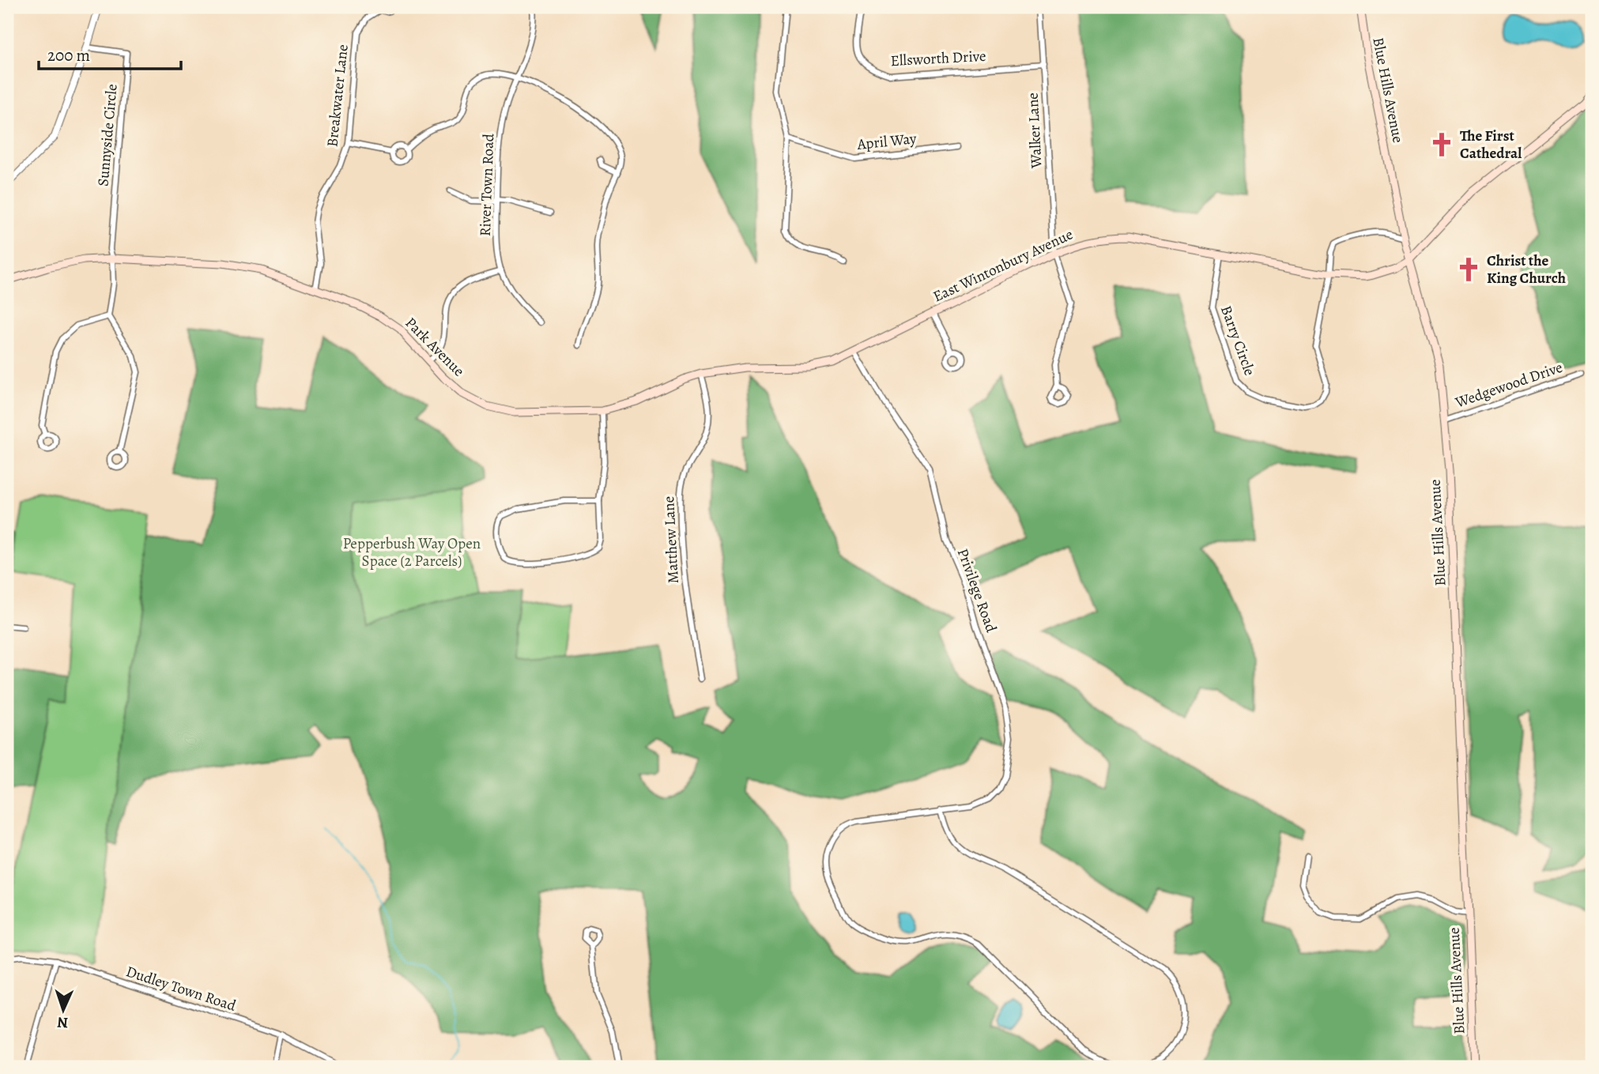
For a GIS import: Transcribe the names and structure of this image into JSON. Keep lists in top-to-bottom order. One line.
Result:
{"streets":{"main road":["Blue Hills Avenue","East Wintonbury Avenue","Park Avenue"],"street":["Ellsworth Drive","Breakwater Lane","Walker Lane","Sunnyside Circle","April Way","River Town Road","Barry Circle","Wedgewood Drive","Matthew Lane","Privilege Road","Dudley Town Road"]},"crossings":[["Ellsworth Drive","Walker Lane"],["Blue Hills Avenue","East Wintonbury Avenue"],["Blue Hills Avenue","Wedgewood Drive"],["Breakwater Lane","Park Avenue"],["Walker Lane","East Wintonbury Avenue"],["Sunnyside Circle","Park Avenue"],["East Wintonbury Avenue","Barry Circle"],["East Wintonbury Avenue","Park Avenue"],["East Wintonbury Avenue","Privilege Road"],["Park Avenue","Matthew Lane"]],"parks":["Pepperbush Way Open Space (2 Parcels)"],"places":{"church":["The First Cathedral","Christ the King Church"]},"scale_bar":"200 m","north":"bottom"}
